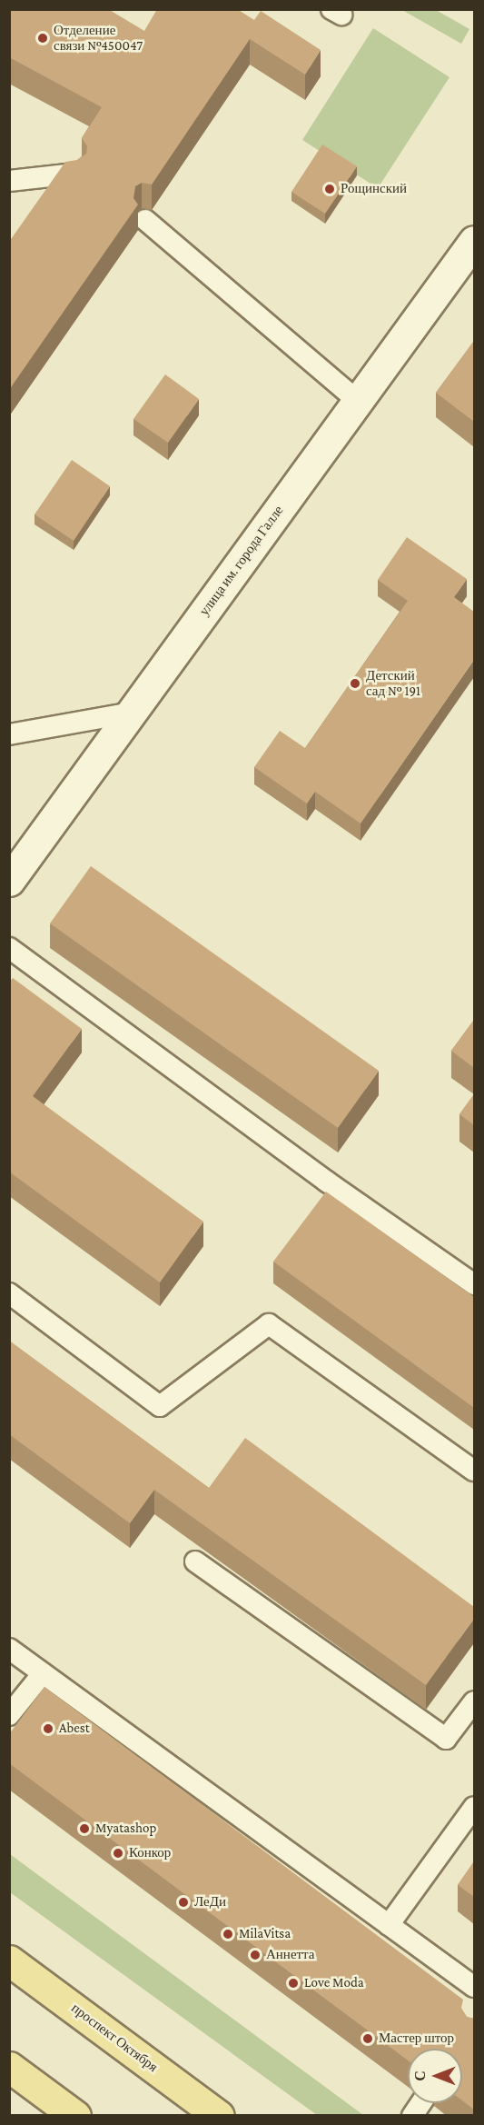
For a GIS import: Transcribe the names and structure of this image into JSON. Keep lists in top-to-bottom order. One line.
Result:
{"streets":{"main road":["улица им. города Галле","проспект Октября"]},"places":["Отделение связи №450047","Рощинский","Детский сад № 191","Abest","Myatashop","Конкор","ЛеДи","MilaVitsa","Аннетта","Love Moda","Мастер штор"],"north":"left"}
